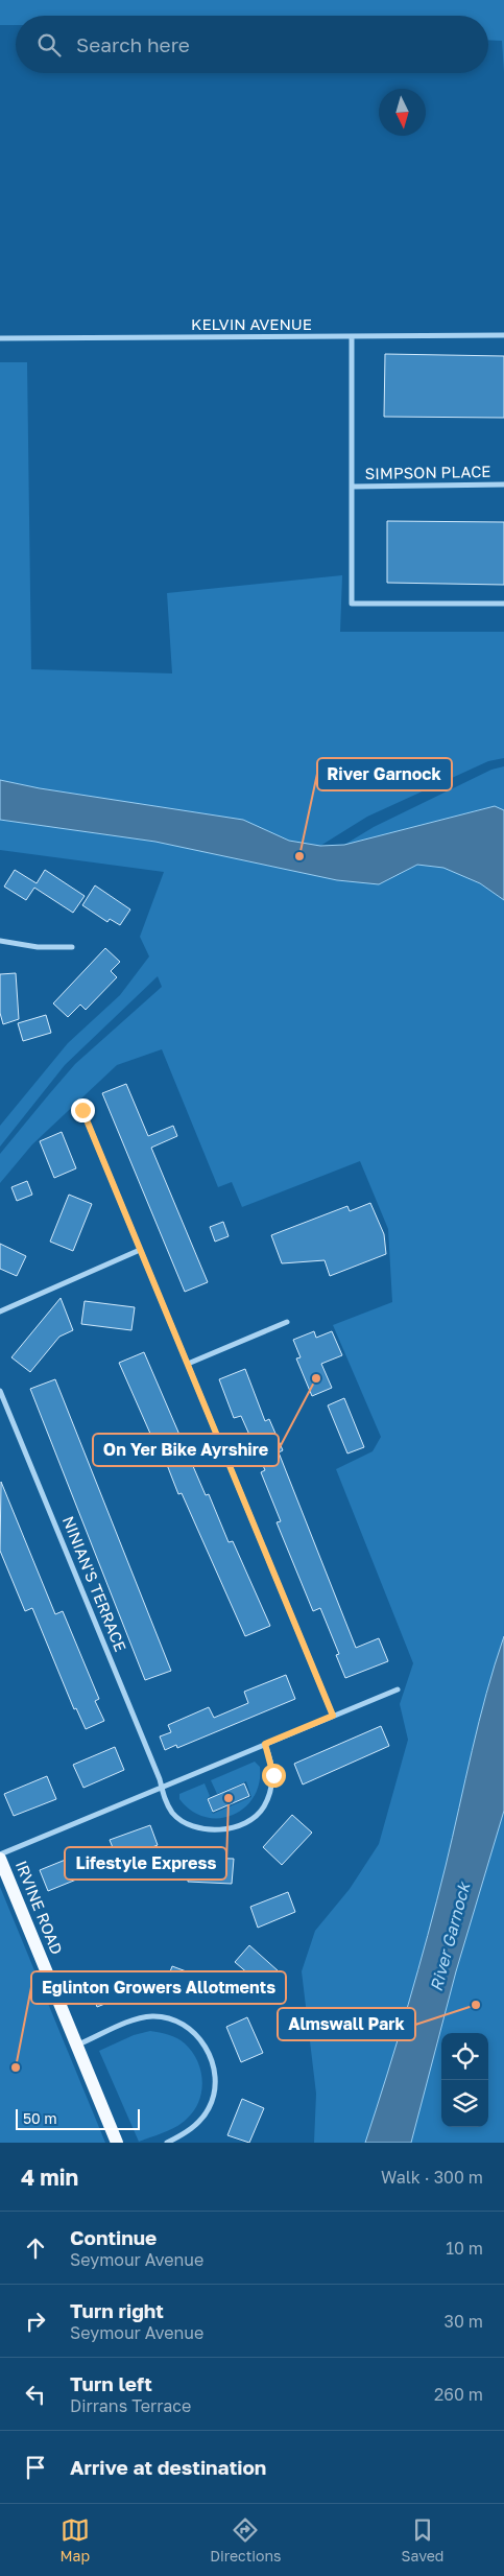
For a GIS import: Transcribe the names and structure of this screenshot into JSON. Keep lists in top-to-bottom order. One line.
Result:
{"streets":{"main road":["IRVINE ROAD"],"street":["KELVIN AVENUE","SIMPSON PLACE","NINIAN'S TERRACE"]},"crossings":[["KELVIN AVENUE","SIMPSON PLACE"]],"water":["River Garnock"],"places":["River Garnock","On Yer Bike Ayrshire","Lifestyle Express","Almswall Park","Eglinton Growers Allotments"],"scale_bar":"50 m","north":"bottom","page":{"search":"Search here","scale":"50 m","heading":["4 min","Walk · 300 m"],"list":[["Continue","Seymour Avenue","10 m"],["Turn right","Seymour Avenue","30 m"],["Turn left","Dirrans Terrace","260 m"],"Arrive at destination"],"nav":["Map","Directions","Saved"]}}
